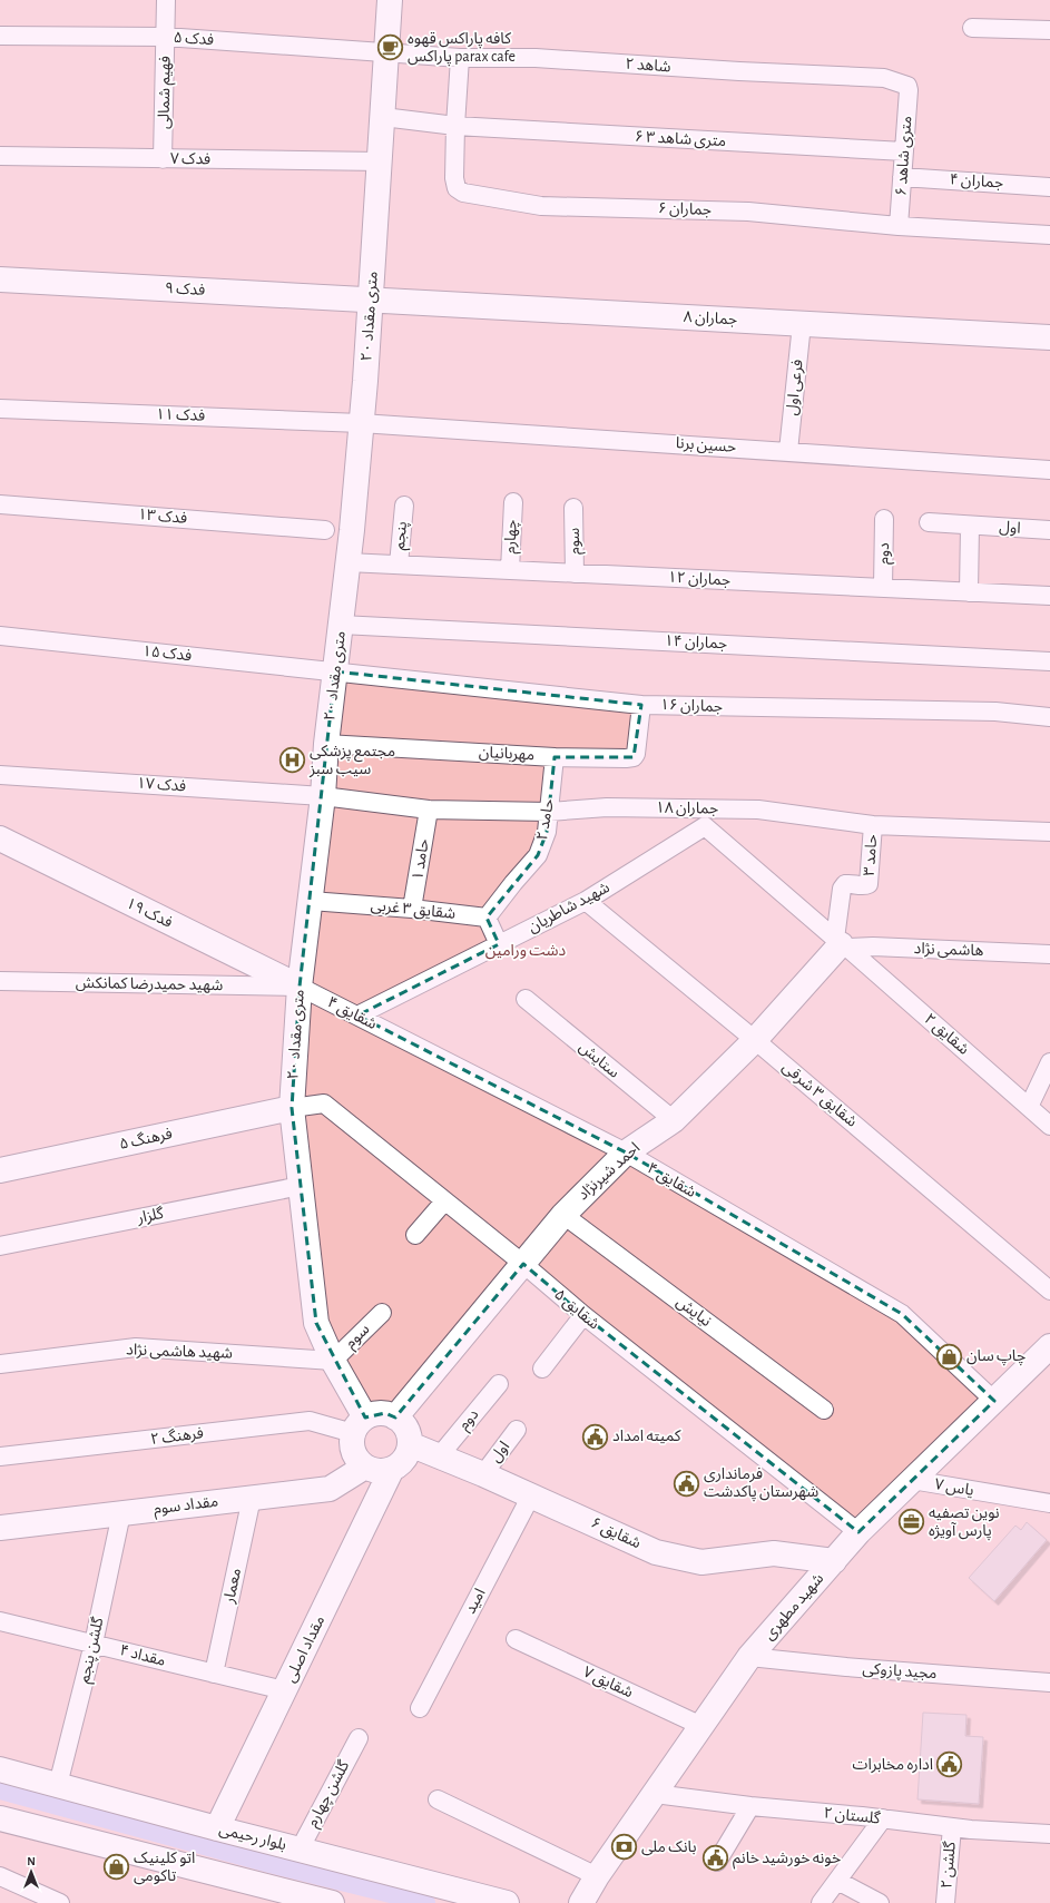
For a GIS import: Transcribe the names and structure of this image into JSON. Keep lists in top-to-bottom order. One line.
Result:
{"streets":{"main road":["فدک ۹","۲۰ متری مقداد","جماران ۸","فدک ۱۹","فرهنگ ۵","احمد شیرنژاد","مقداد سوم","شقایق ۶","شهید مطهری","مقداد اصلی","بلوار رحیمی"],"street":["فدک ۵","شاهد ۲","فهیم شمالی","۶ متری شاهد ۳","۶ متری شاهد","فدک ۷","جماران ۴","جماران ۶","فرعی اول","فدک ۱۱","حسین برنا","فدک ۱۳","اول","پنجم","چهارم","سوم","دوم","جماران ۱۲","جماران ۱۴","فدک ۱۵","جماران ۱۶","مهربانیان","فدک ۱۷","جماران ۱۸","حامد ۲","حامد ۳","حامد ۱","شهید شاطریان","شقایق ۳ غربی","هاشمی نژاد","شهید حمیدرضا کمانکش","شقایق ۴","شقایق ۲","ستایش","شقایق ۳ شرقی","گلزار","شقایق ۵","نیایش","شهید هاشمی نژاد","فرهنگ ۲","یاس ۷","معمار","امید","گلشن پنجم","مقداد ۴","مجید پازوکی","شقایق ۷","گلشن چهارم","گلستان ۲","گلشن ۲"]},"crossings":[["فدک ۵","شاهد ۲"],["فدک ۵","فهیم شمالی"],["فدک ۵","۲۰ متری مقداد"],["شاهد ۲","۶ متری شاهد"],["شاهد ۲","جماران ۶"],["شاهد ۲","۲۰ متری مقداد"],["فهیم شمالی","فدک ۷"],["۶ متری شاهد ۳","۶ متری شاهد"],["۶ متری شاهد ۳","جماران ۶"],["۶ متری شاهد","جماران ۴"],["۶ متری شاهد","جماران ۶"],["فدک ۷","۲۰ متری مقداد"],["فدک ۹","۲۰ متری مقداد"],["فدک ۹","جماران ۸"],["۲۰ متری مقداد","جماران ۸"],["۲۰ متری مقداد","فدک ۱۱"],["۲۰ متری مقداد","حسین برنا"],["۲۰ متری مقداد","سوم"],["۲۰ متری مقداد","جماران ۱۲"],["۲۰ متری مقداد","جماران ۱۴"],["۲۰ متری مقداد","فدک ۱۵"],["۲۰ متری مقداد","جماران ۱۶"],["۲۰ متری مقداد","مهربانیان"],["۲۰ متری مقداد","فدک ۱۷"],["۲۰ متری مقداد","جماران ۱۸"],["۲۰ متری مقداد","شقایق ۳ غربی"],["۲۰ متری مقداد","فدک ۱۹"],["۲۰ متری مقداد","شهید حمیدرضا کمانکش"],["۲۰ متری مقداد","شقایق ۴"],["۲۰ متری مقداد","فرهنگ ۵"],["۲۰ متری مقداد","احمد شیرنژاد"],["۲۰ متری مقداد","گلزار"],["۲۰ متری مقداد","شقایق ۵"],["۲۰ متری مقداد","شهید هاشمی نژاد"],["۲۰ متری مقداد","فرهنگ ۲"],["۲۰ متری مقداد","مقداد سوم"],["۲۰ متری مقداد","شقایق ۶"],["۲۰ متری مقداد","مقداد اصلی"],["جماران ۸","فرعی اول"],["فرعی اول","حسین برنا"],["فدک ۱۱","حسین برنا"],["اول","شقایق ۶"],["پنجم","جماران ۱۲"],["چهارم","جماران ۱۲"],["سوم","جماران ۱۲"],["سوم","شهید هاشمی نژاد"],["دوم","جماران ۱۲"],["دوم","شقایق ۶"],["فدک ۱۵","جماران ۱۶"],["جماران ۱۶","مهربانیان"],["مهربانیان","حامد ۲"],["فدک ۱۷","جماران ۱۸"],["جماران ۱۸","حامد ۲"],["جماران ۱۸","حامد ۳"],["جماران ۱۸","حامد ۱"],["حامد ۲","شقایق ۳ غربی"],["حامد ۳","هاشمی نژاد"],["حامد ۳","شقایق ۲"],["حامد ۳","احمد شیرنژاد"],["حامد ۱","شقایق ۳ غربی"],["شهید شاطریان","شقایق ۴"],["شهید شاطریان","شقایق ۲"],["شهید شاطریان","شقایق ۳ شرقی"],["فدک ۱۹","شهید حمیدرضا کمانکش"],["فدک ۱۹","شقایق ۴"],["هاشمی نژاد","شقایق ۲"],["هاشمی نژاد","احمد شیرنژاد"],["شهید حمیدرضا کمانکش","شقایق ۴"],["شقایق ۴","احمد شیرنژاد"],["شقایق ۴","شهید مطهری"],["شقایق ۲","احمد شیرنژاد"],["ستایش","احمد شیرنژاد"],["شقایق ۳ شرقی","احمد شیرنژاد"],["فرهنگ ۵","شقایق ۵"],["احمد شیرنژاد","شقایق ۵"],["احمد شیرنژاد","نیایش"],["احمد شیرنژاد","فرهنگ ۲"],["احمد شیرنژاد","مقداد سوم"],["احمد شیرنژاد","شقایق ۶"],["احمد شیرنژاد","مقداد اصلی"],["شقایق ۵","شهید مطهری"],["فرهنگ ۲","مقداد سوم"],["فرهنگ ۲","شقایق ۶"],["فرهنگ ۲","مقداد اصلی"],["یاس ۷","شهید مطهری"],["مقداد سوم","شقایق ۶"],["مقداد سوم","معمار"],["مقداد سوم","مقداد اصلی"],["مقداد سوم","گلشن پنجم"],["شقایق ۶","امید"],["شقایق ۶","شهید مطهری"],["شقایق ۶","مقداد اصلی"],["معمار","مقداد ۴"],["شهید مطهری","مجید پازوکی"],["شهید مطهری","شقایق ۷"],["شهید مطهری","گلستان ۲"],["مقداد اصلی","مقداد ۴"],["مقداد اصلی","بلوار رحیمی"],["گلشن پنجم","مقداد ۴"],["گلشن پنجم","بلوار رحیمی"],["گلشن چهارم","بلوار رحیمی"],["گلستان ۲","گلشن ۲"]],"parks":["دشت ورامین"],"places":{"cafe":["کافه پاراکس قهوه پاراکس parax cafe"],"hospital":["مجتمع پزشکی سیب سبز"],"shop":["چاپ سان","اتو کلینیک تاکومی"],"public building":["کمیته امداد","فرمانداری شهرستان پاکدشت","اداره مخابرات","خونه خورشید خانم"],"office":["نوین تصفیه پارس آویژه"],"bank":["بانک ملی"]},"north":"top"}
